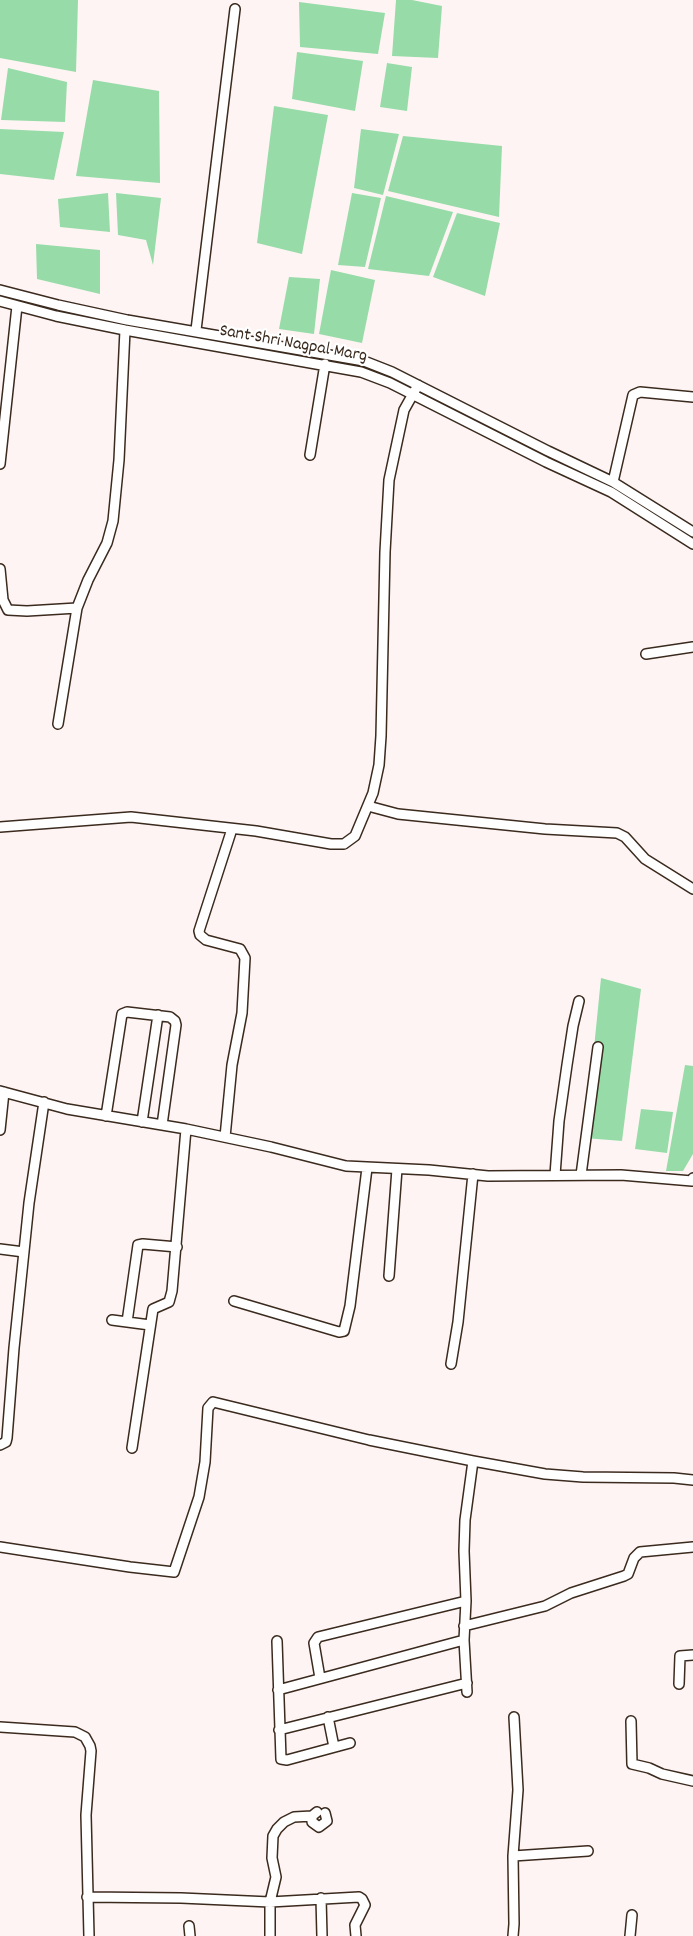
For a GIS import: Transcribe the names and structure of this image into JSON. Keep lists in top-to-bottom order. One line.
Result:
{"streets":{"street":["Sant Shri Nagpal Marg"]}}
